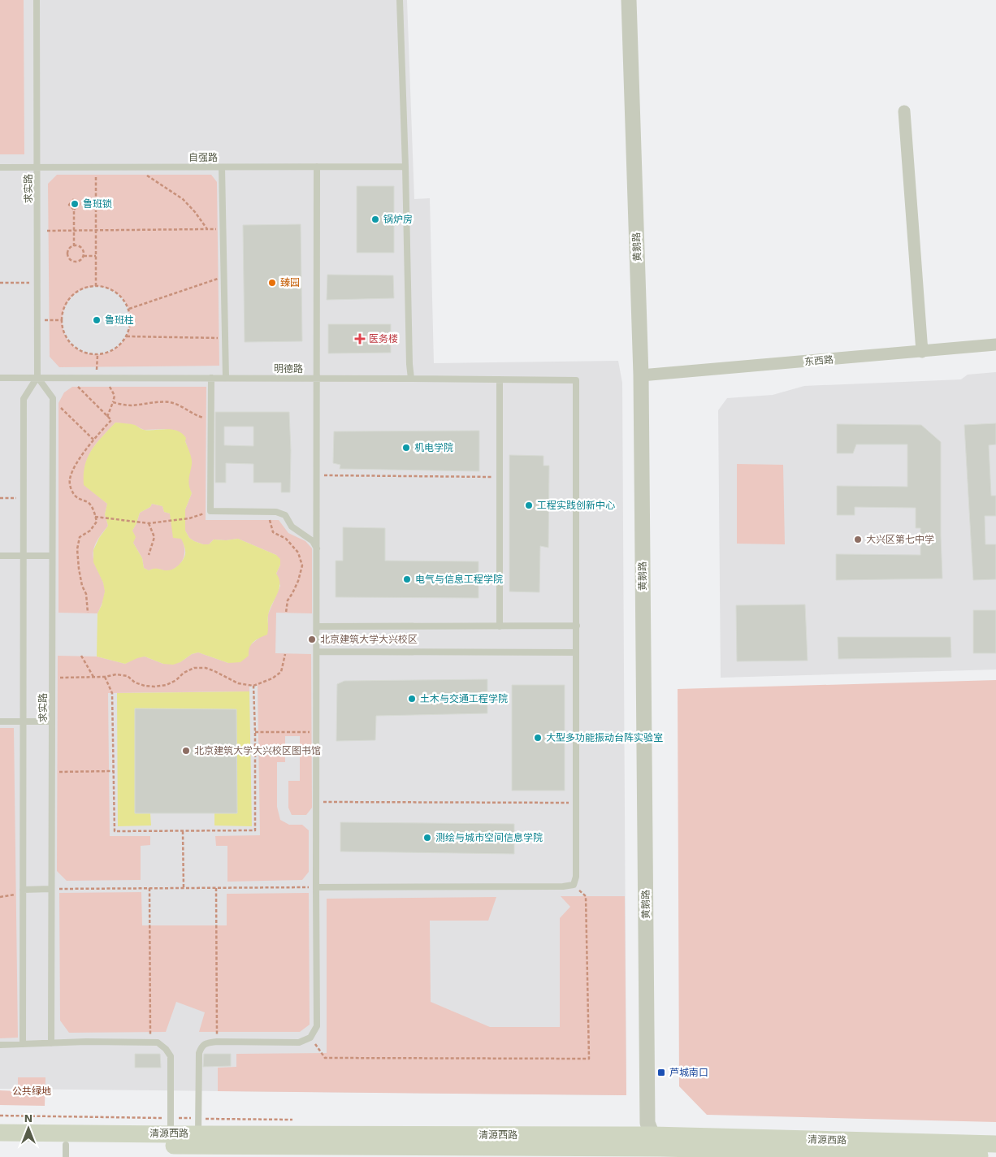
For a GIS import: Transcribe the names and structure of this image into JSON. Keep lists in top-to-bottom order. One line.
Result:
{"streets":{"main road":["清源西路"],"street":["黄鹅路","东西路"],"lane":["自强路","求实路","明德路"]},"crossings":[["自强路","求实路"],["求实路","明德路"],["黄鹅路","东西路"],["黄鹅路","清源西路"]],"parks":["公共绿地"],"places":{"other":["鲁班锁","锅炉房","臻园","鲁班柱","机电学院","工程实践创新中心","大兴区第七中学","电气与信息工程学院","北京建筑大学大兴校区","土木与交通工程学院","大型多功能振动台阵实验室","北京建筑大学大兴校区图书馆","测绘与城市空间信息学院"],"health":["医务楼"],"transit":["芦城南口"]},"north":"top"}
